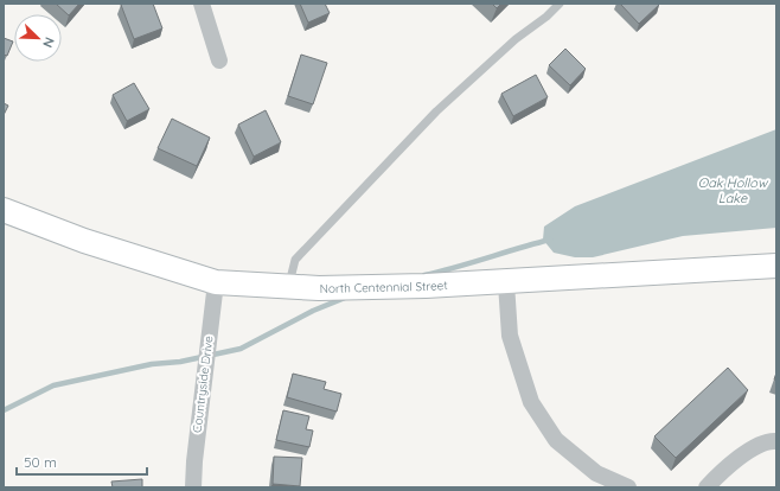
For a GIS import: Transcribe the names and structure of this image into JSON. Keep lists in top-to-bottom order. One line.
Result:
{"streets":{"street":["North Centennial Street","Countryside Drive"]},"crossings":[["North Centennial Street","Countryside Drive"]],"water":["Oak Hollow Lake"],"scale_bar":"50 m","north":"bottom right"}
